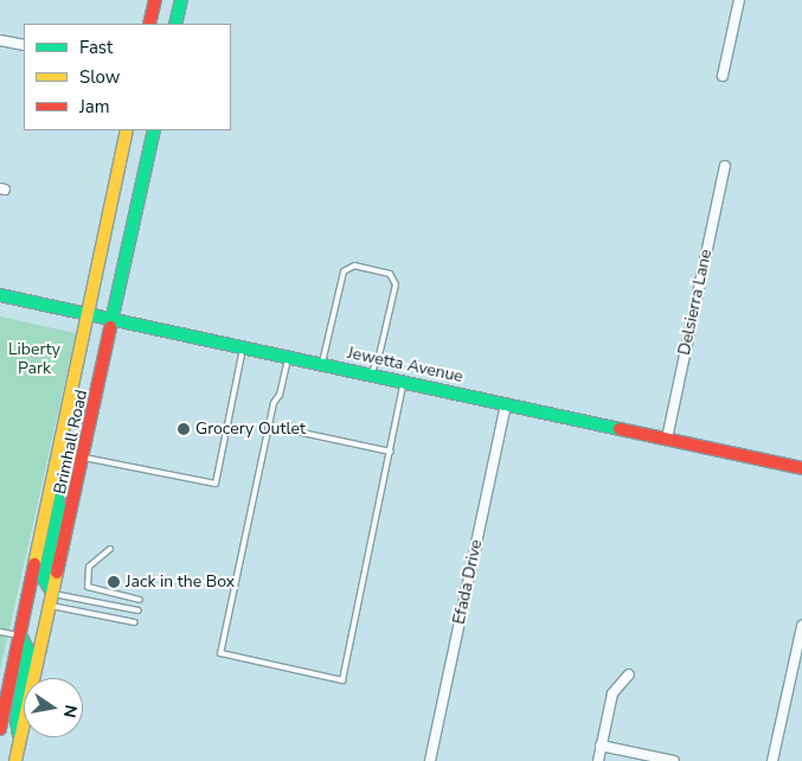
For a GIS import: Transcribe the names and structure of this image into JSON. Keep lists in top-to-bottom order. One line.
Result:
{"streets":{"street":["Delsierra Lane","Jewetta Avenue","Brimhall Road","Efada Drive"]},"crossings":[["Delsierra Lane","Jewetta Avenue"],["Jewetta Avenue","Brimhall Road"],["Jewetta Avenue","Efada Drive"]],"parks":["Liberty Park"],"places":["Grocery Outlet","Jack in the Box"],"legend":["Fast","Slow","Jam"],"north":"right"}
